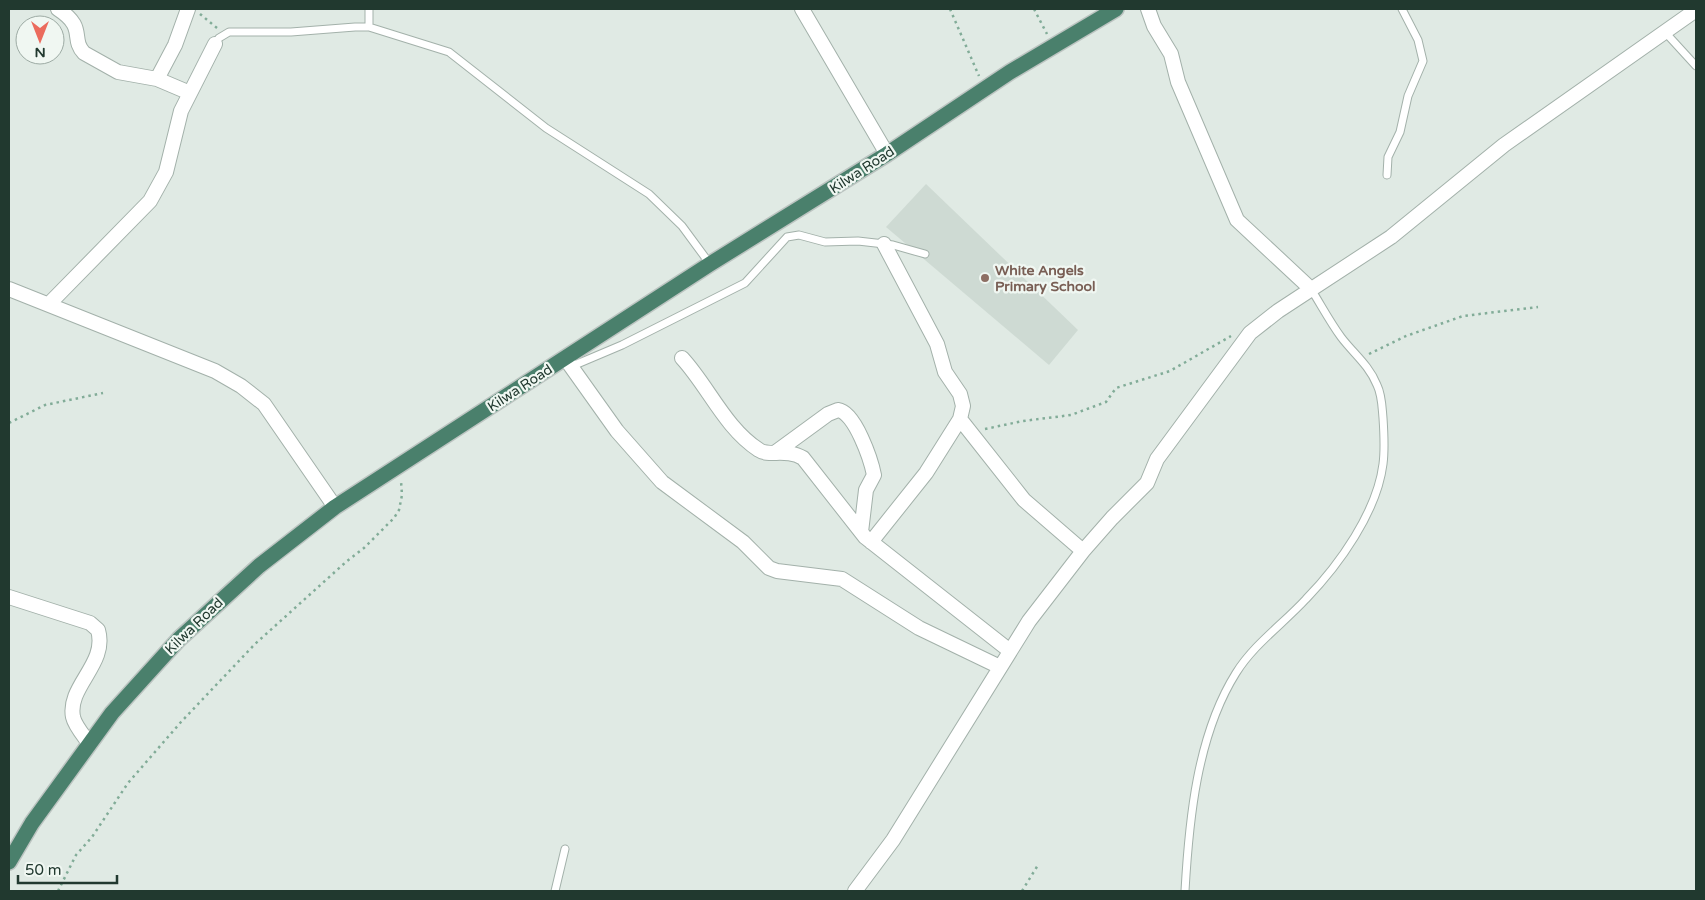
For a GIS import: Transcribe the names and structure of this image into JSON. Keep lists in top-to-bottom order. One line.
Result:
{"streets":{"highway":["Kilwa Road"]},"places":["White Angels Primary School"],"scale_bar":"50 m","north":"bottom"}
